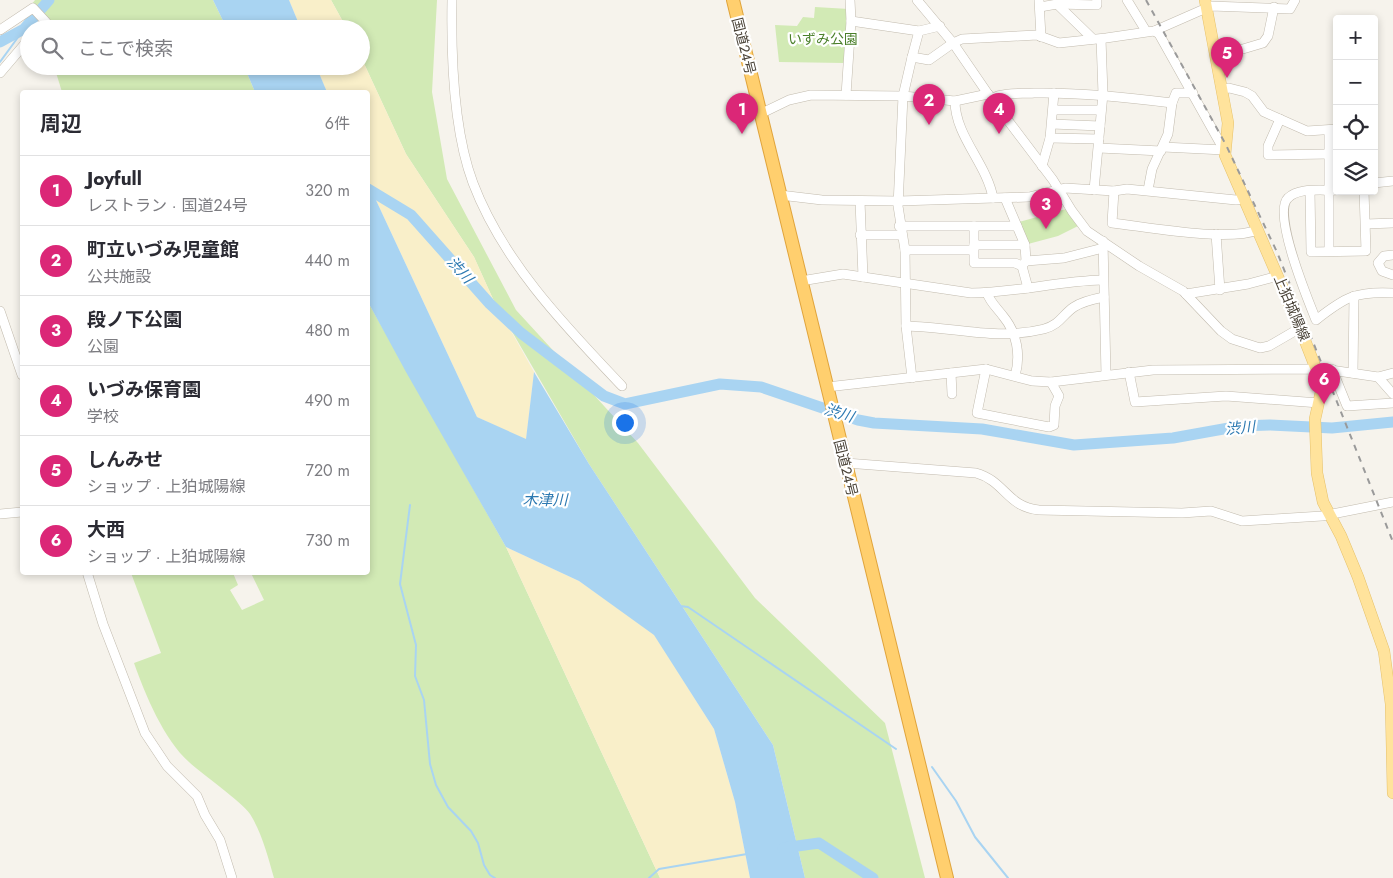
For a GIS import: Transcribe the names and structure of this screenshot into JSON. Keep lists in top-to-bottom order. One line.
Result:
{"streets":{"highway":["国道24号"],"main road":["上狛城陽線"]},"water":["渋川","木津川"],"parks":["いずみ公園"],"page":{"map_buttons":["+","−"],"search":"ここで検索","pins":["5","2","1","4","3","6"],"heading":["周辺","6件"],"list":[{"mark":"1","name":"Joyfull","note":"レストラン · 国道24号","value":"320 m"},{"mark":"2","name":"町立いづみ児童館","note":"公共施設","value":"440 m"},{"mark":"3","name":"段ノ下公園","note":"公園","value":"480 m"},{"mark":"4","name":"いづみ保育園","note":"学校","value":"490 m"},{"mark":"5","name":"しんみせ","note":"ショップ · 上狛城陽線","value":"720 m"},{"mark":"6","name":"大西","note":"ショップ · 上狛城陽線","value":"730 m"}]}}
